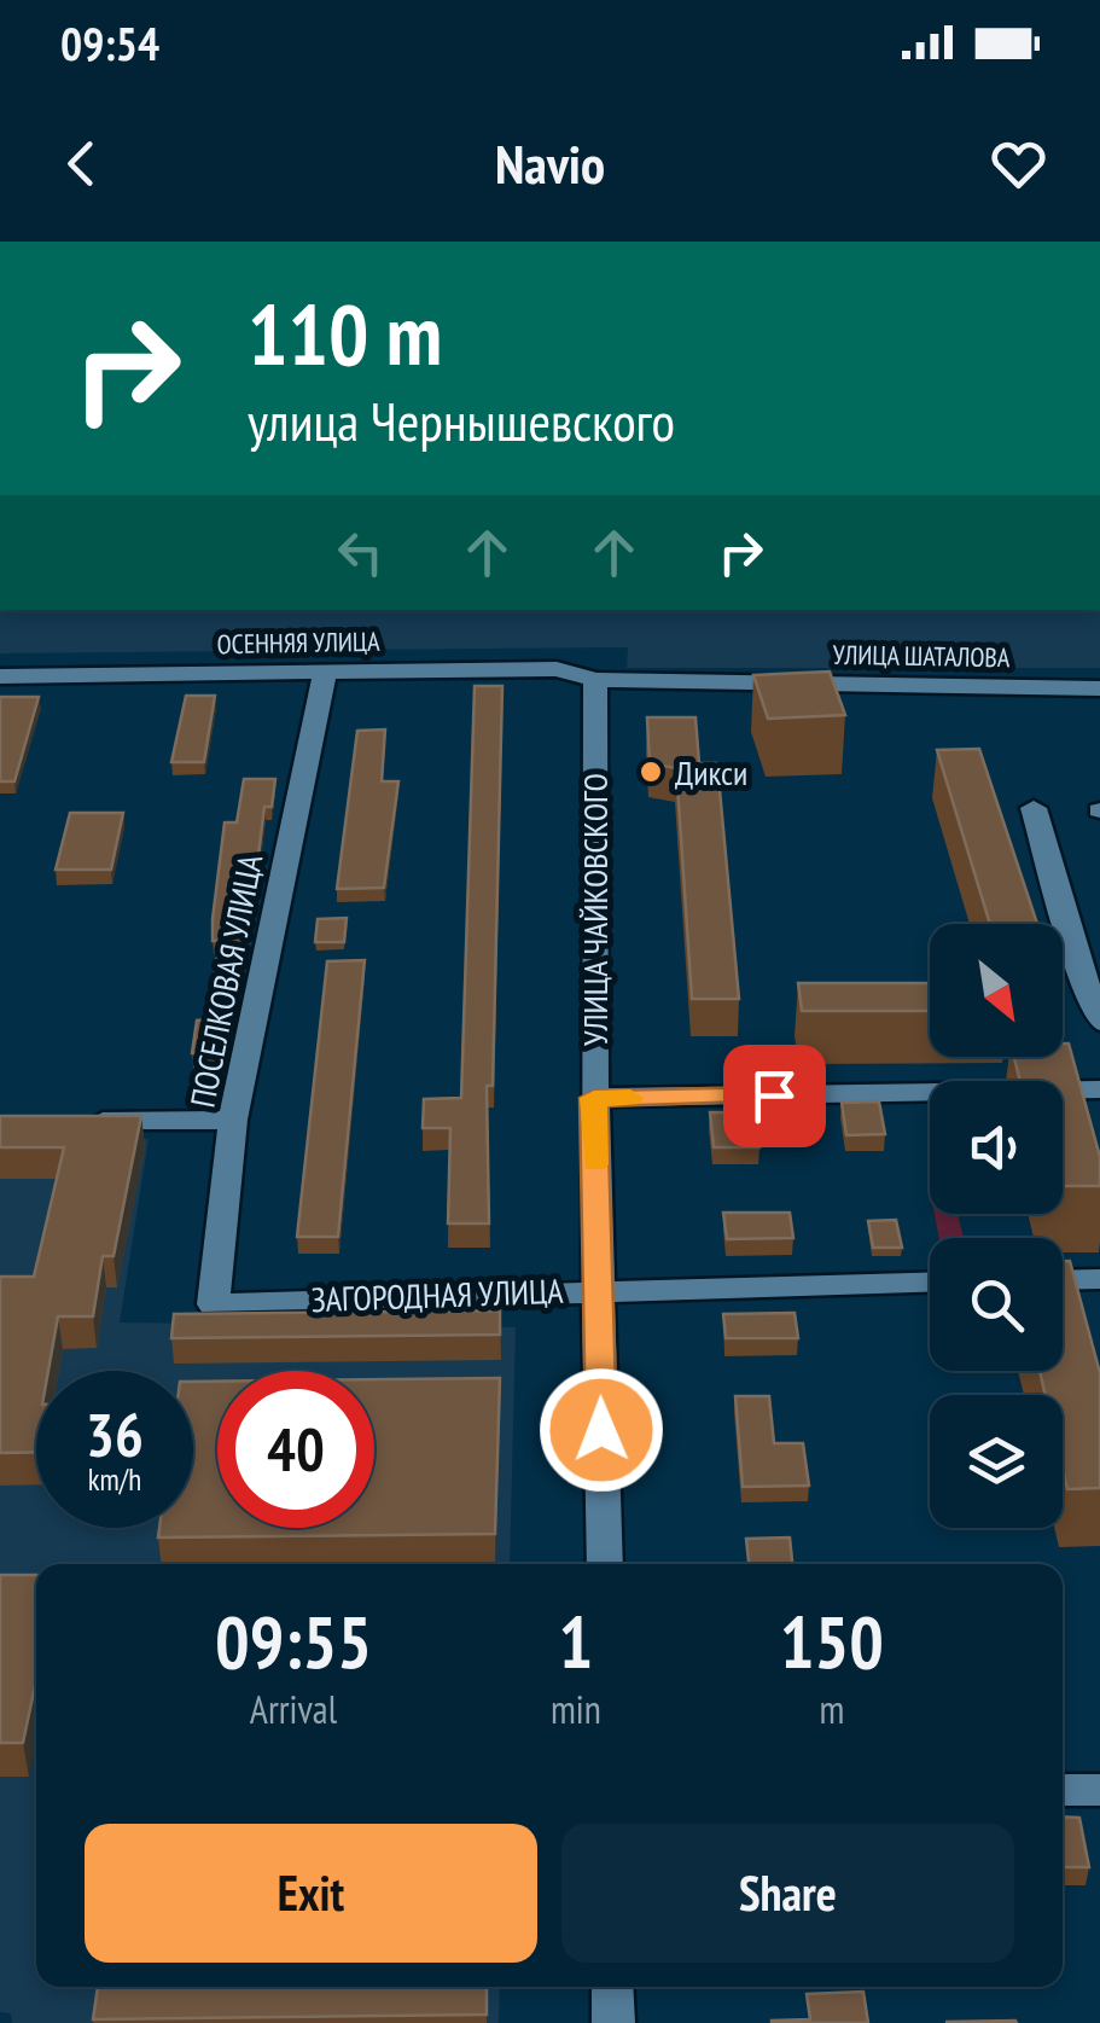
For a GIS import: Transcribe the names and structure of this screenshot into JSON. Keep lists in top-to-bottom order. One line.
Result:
{"streets":{"street":["ОСЕННЯЯ УЛИЦА","УЛИЦА ШАТАЛОВА","УЛИЦА ЧАЙКОВСКОГО","ПОСЕЛКОВАЯ УЛИЦА","ЗАГОРОДНАЯ УЛИЦА"]},"crossings":[["ОСЕННЯЯ УЛИЦА","УЛИЦА ШАТАЛОВА"],["ОСЕННЯЯ УЛИЦА","УЛИЦА ЧАЙКОВСКОГО"],["ОСЕННЯЯ УЛИЦА","ПОСЕЛКОВАЯ УЛИЦА"],["УЛИЦА ШАТАЛОВА","УЛИЦА ЧАЙКОВСКОГО"],["УЛИЦА ЧАЙКОВСКОГО","ЗАГОРОДНАЯ УЛИЦА"],["ПОСЕЛКОВАЯ УЛИЦА","ЗАГОРОДНАЯ УЛИЦА"]],"places":["Дикси"],"north":"bottom right","page":{"status":"09:54","header":"Navio","turn":["110 m","улица Чернышевского"],"speed":"36 km/h","limit":"40","eta":["09:55","Arrival","1","min","150","m"],"buttons":["Exit","Share"]}}
